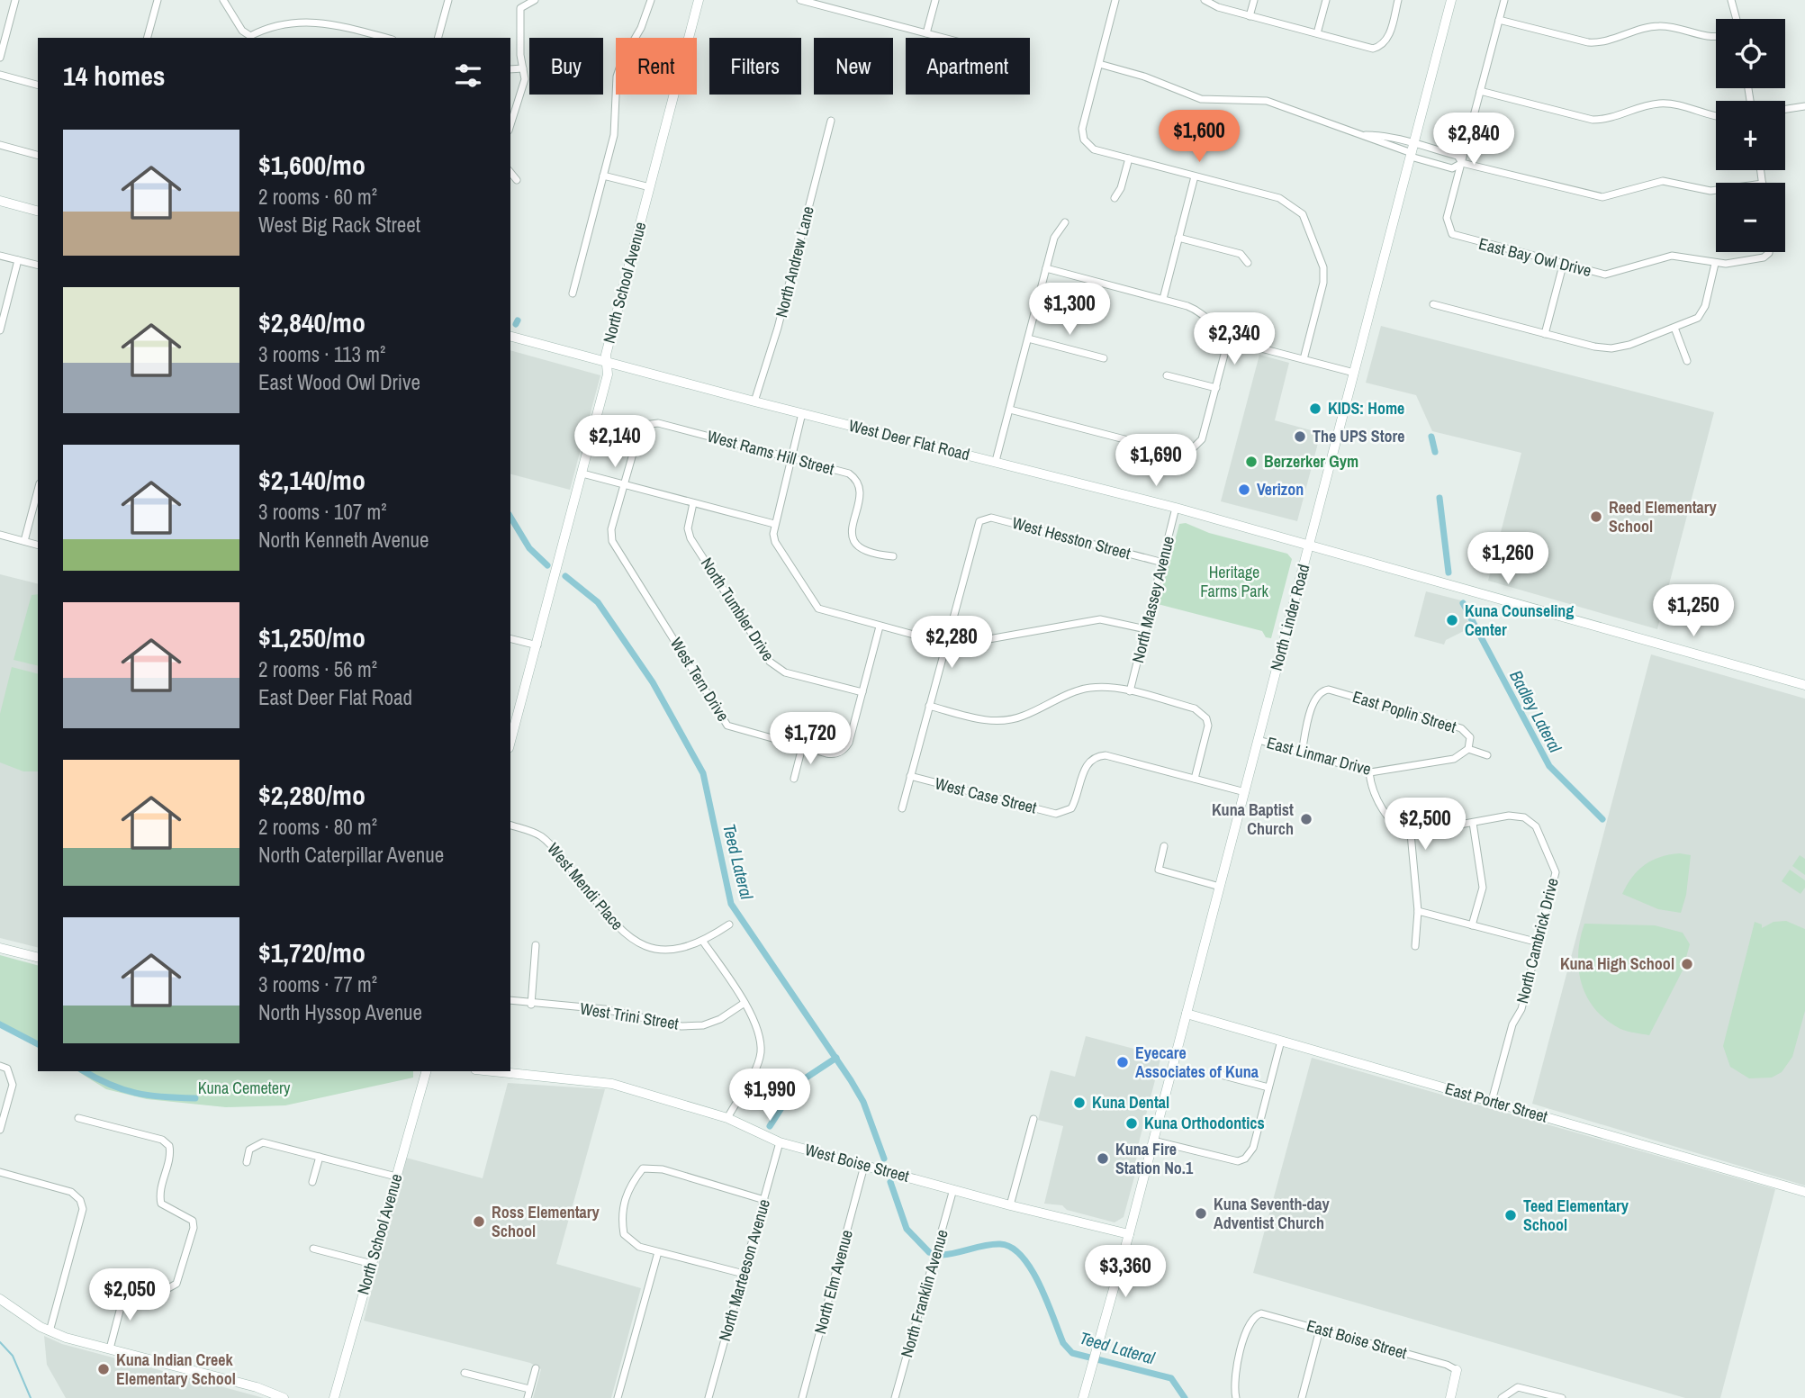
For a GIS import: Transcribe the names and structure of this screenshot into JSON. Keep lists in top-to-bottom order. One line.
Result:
{"streets":{"main road":["North School Avenue","West Deer Flat Road","North Linder Road","East Porter Street","West Boise Street"],"street":["East Bay Owl Drive","North Andrew Lane","West Rams Hill Street","West Hesston Street","North Massey Avenue","North Tumbler Drive","West Tern Drive","East Poplin Street","East Linmar Drive","West Case Street","West Mendi Place","North Cambrick Drive","West Trini Street","North Marteeson Avenue","North Elm Avenue","North Franklin Avenue","East Boise Street"]},"crossings":[["North Andrew Lane","West Deer Flat Road"],["North School Avenue","West Deer Flat Road"],["West Deer Flat Road","North Massey Avenue"],["West Deer Flat Road","North Linder Road"],["West Rams Hill Street","West Tern Drive"],["West Hesston Street","North Massey Avenue"],["North Tumbler Drive","West Tern Drive"],["North Linder Road","East Linmar Drive"],["North Linder Road","East Porter Street"],["North Linder Road","West Boise Street"],["East Poplin Street","East Linmar Drive"],["North Cambrick Drive","East Porter Street"],["West Boise Street","North Marteeson Avenue"],["West Boise Street","North Elm Avenue"],["West Boise Street","North Franklin Avenue"]],"water":["Badley Lateral","Teed Lateral"],"parks":["Heritage Farms Park","Kuna Cemetery"],"places":["KIDS: Home","The UPS Store","Berzerker Gym","Verizon","Reed Elementary School","Kuna Counseling Center","Kuna Baptist Church","Kuna High School","Eyecare Associates of Kuna","Kuna Dental","Kuna Orthodontics","Kuna Fire Station No.1","Kuna Seventh-day Adventist Church","Teed Elementary School","Ross Elementary School","Kuna Indian Creek Elementary School"],"page":{"map_buttons":["+","−"],"chip":["Buy","Rent","Filters","New","Apartment"],"heading":"14 homes","price":["$1,600","$2,840","$1,300","$2,340","$2,140","$1,690","$1,260","$1,250","$2,280","$1,720","$2,500","$1,990","$3,360","$2,050"],"list":[{"name":"$1,600/mo","note":"2 rooms · 60 m² · West Big Rack Street"},{"name":"$2,840/mo","note":"3 rooms · 113 m² · East Wood Owl Drive"},{"name":"$2,140/mo","note":"3 rooms · 107 m² · North Kenneth Avenue"},{"name":"$1,250/mo","note":"2 rooms · 56 m² · East Deer Flat Road"},{"name":"$2,280/mo","note":"2 rooms · 80 m² · North Caterpillar Avenue"},{"name":"$1,720/mo","note":"3 rooms · 77 m² · North Hyssop Avenue"}]}}
